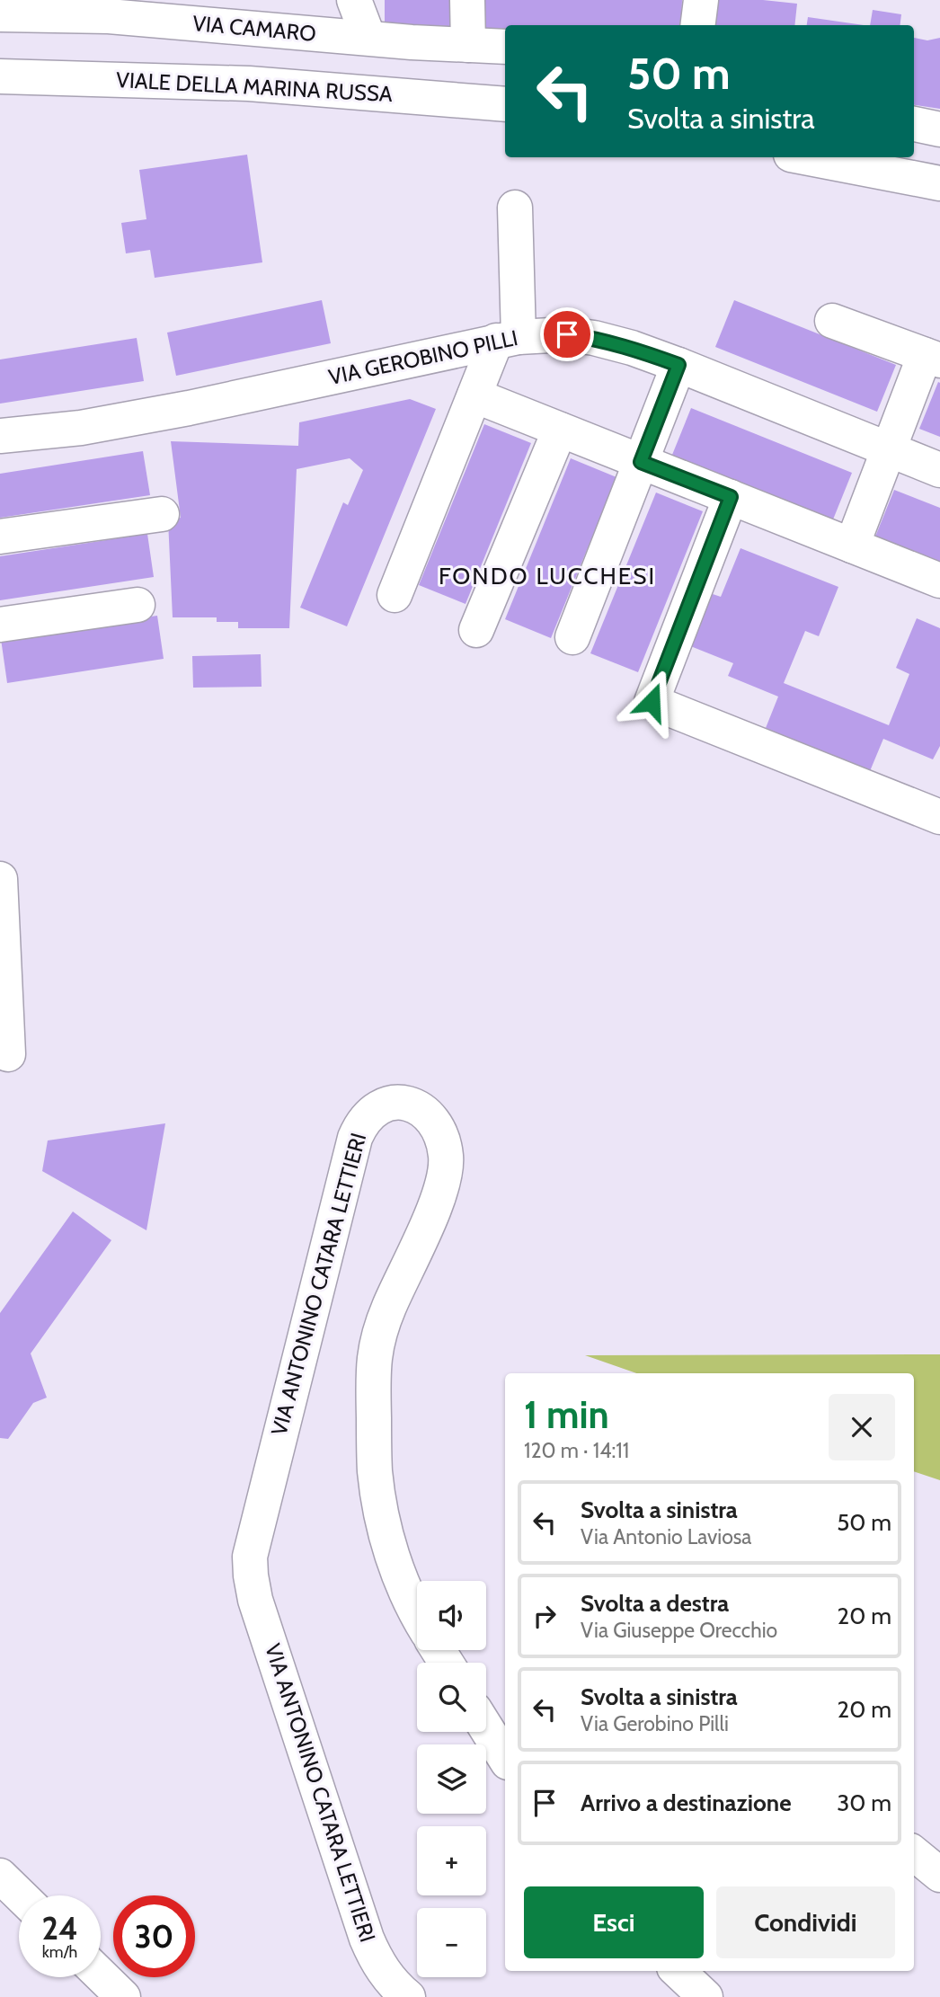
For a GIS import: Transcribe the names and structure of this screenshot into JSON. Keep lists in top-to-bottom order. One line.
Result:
{"streets":{"street":["VIA CAMARO","VIALE DELLA MARINA RUSSA","VIA GEROBINO PILLI","VIA ANTONINO CATARA LETTIERI"]},"districts":["FONDO LUCCHESI"],"page":{"turn":["50 m","Svolta a sinistra"],"heading":["1 min","120 m · 14:11"],"list":[{"name":"Svolta a sinistra","note":"Via Antonio Laviosa","value":"50 m"},{"name":"Svolta a destra","note":"Via Giuseppe Orecchio","value":"20 m"},{"name":"Svolta a sinistra","note":"Via Gerobino Pilli","value":"20 m"},{"name":"Arrivo a destinazione","value":"30 m"}],"map_buttons":["+","−"],"buttons":["Esci","Condividi"],"speed":"24 km/h","limit":"30"}}
